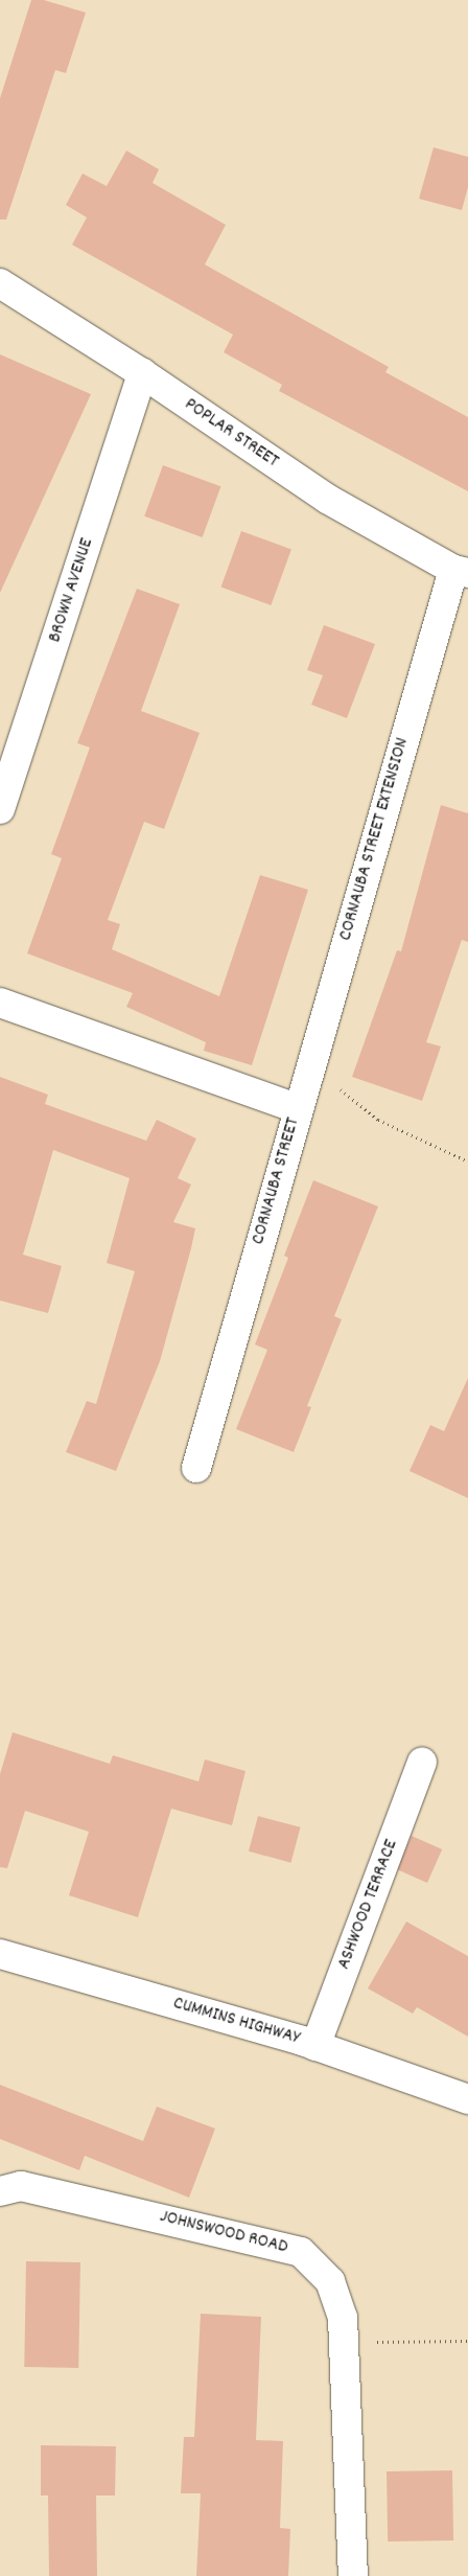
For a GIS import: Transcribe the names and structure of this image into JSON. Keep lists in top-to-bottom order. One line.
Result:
{"streets":{"street":["POPLAR STREET","BROWN AVENUE","CORNAUBA STREET EXTENSION","CORNAUBA STREET","ASHWOOD TERRACE","CUMMINS HIGHWAY","JOHNSWOOD ROAD"]},"crossings":[["POPLAR STREET","BROWN AVENUE"],["POPLAR STREET","CORNAUBA STREET EXTENSION"],["CORNAUBA STREET EXTENSION","CORNAUBA STREET"],["ASHWOOD TERRACE","CUMMINS HIGHWAY"]]}
